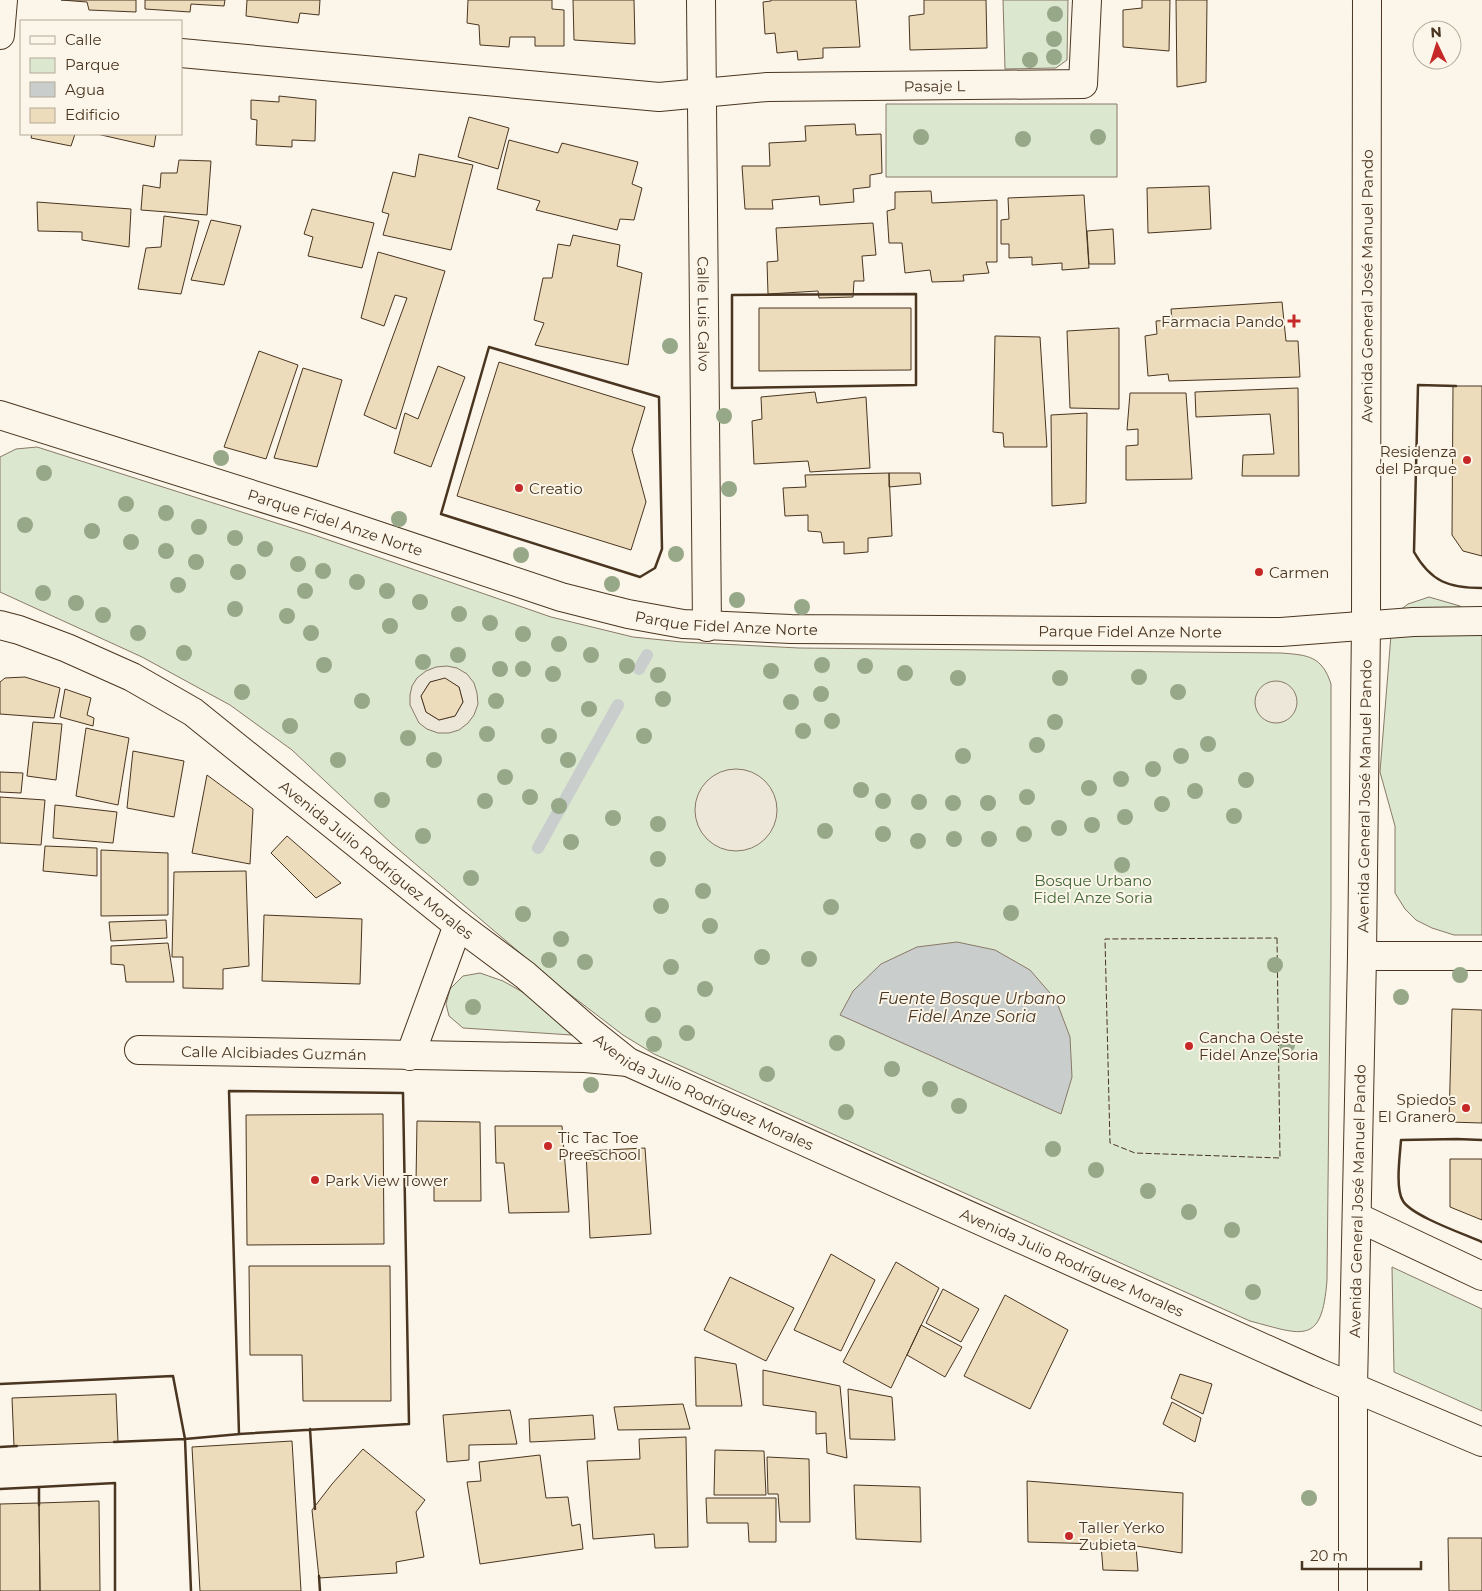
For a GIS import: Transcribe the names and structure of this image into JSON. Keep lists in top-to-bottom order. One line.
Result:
{"streets":{"street":["Pasaje L","Avenida General José Manuel Pando","Calle Luis Calvo","Parque Fidel Anze Norte","Avenida Julio Rodríguez Morales","Calle Alcibiades Guzmán"]},"crossings":[["Pasaje L","Calle Luis Calvo"],["Avenida General José Manuel Pando","Parque Fidel Anze Norte"],["Avenida General José Manuel Pando","Avenida Julio Rodríguez Morales"],["Calle Luis Calvo","Parque Fidel Anze Norte"],["Avenida Julio Rodríguez Morales","Calle Alcibiades Guzmán"]],"water":["Fuente Bosque Urbano Fidel Anze Soria"],"parks":["Bosque Urbano Fidel Anze Soria"],"places":{"health":["Farmacia Pando"],"other":["Residenza del Parque","Creatio","Carmen","Cancha Oeste Fidel Anze Soria","Spiedos El Granero","Tic Tac Toe Preeschool","Park View Tower","Taller Yerko Zubieta"]},"legend":["Calle","Parque","Agua","Edificio"],"scale_bar":"20 m","north":"top"}
